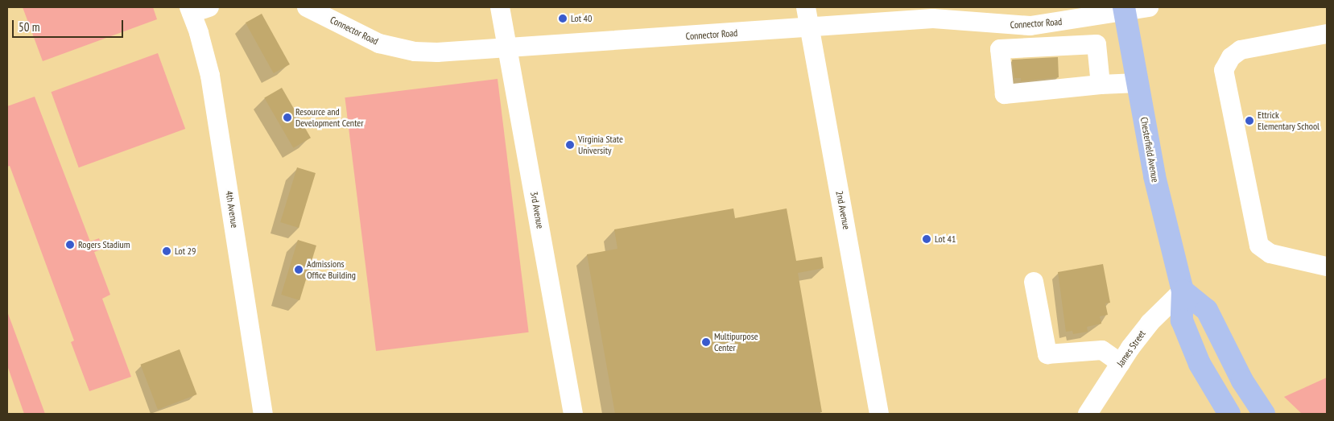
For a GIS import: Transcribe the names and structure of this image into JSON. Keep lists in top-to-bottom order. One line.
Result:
{"streets":{"main road":["Chesterfield Avenue"],"street":["Connector Road","4th Avenue","3rd Avenue","2nd Avenue","James Street"]},"crossings":[["Connector Road","Chesterfield Avenue"],["Connector Road","3rd Avenue"],["Connector Road","2nd Avenue"],["Chesterfield Avenue","James Street"]],"places":["Lot 40","Resource and Development Center","Ettrick Elementary School","Virginia State University","Lot 41","Rogers Stadium","Lot 29","Admissions Office Building","Multipurpose Center"],"scale_bar":"50 m"}
